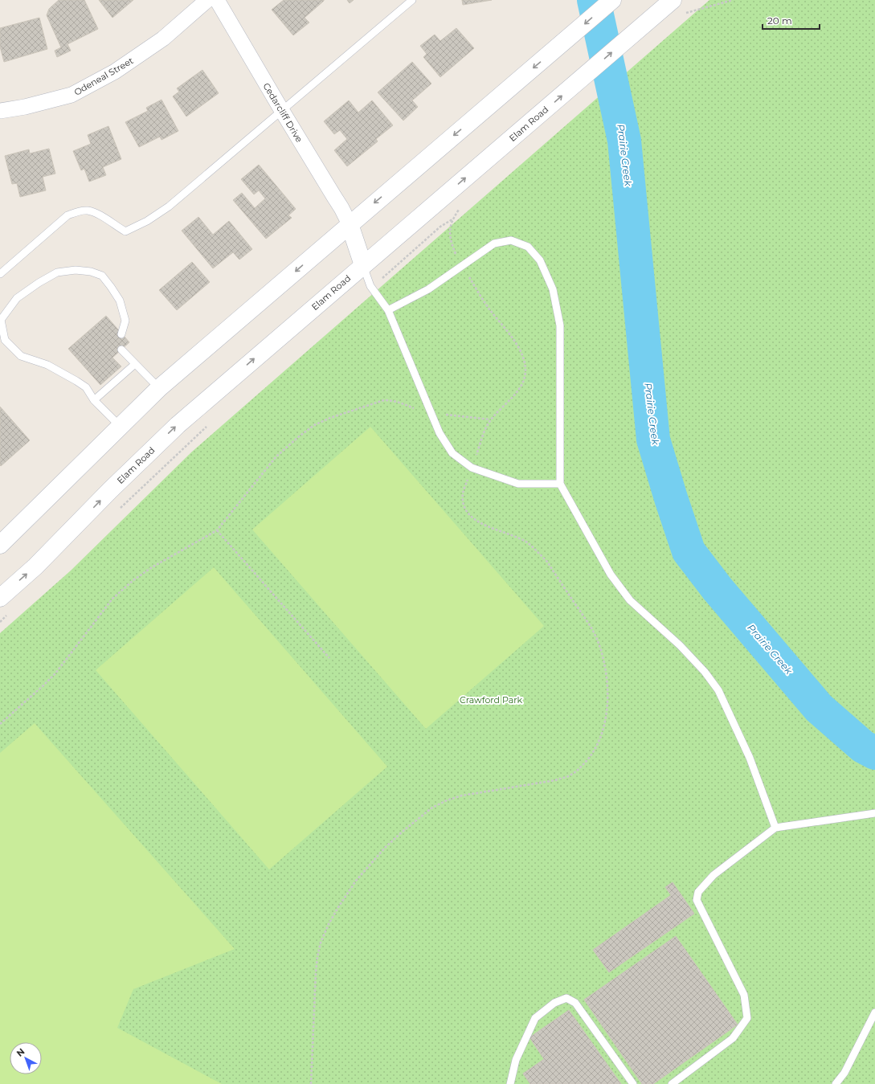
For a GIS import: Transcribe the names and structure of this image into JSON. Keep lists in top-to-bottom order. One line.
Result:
{"streets":{"main road":["Elam Road"],"street":["Odeneal Street","Cedarcliff Drive"]},"water":["Prairie Creek"],"parks":["Crawford Park"],"scale_bar":"20 m","north":"top left"}
